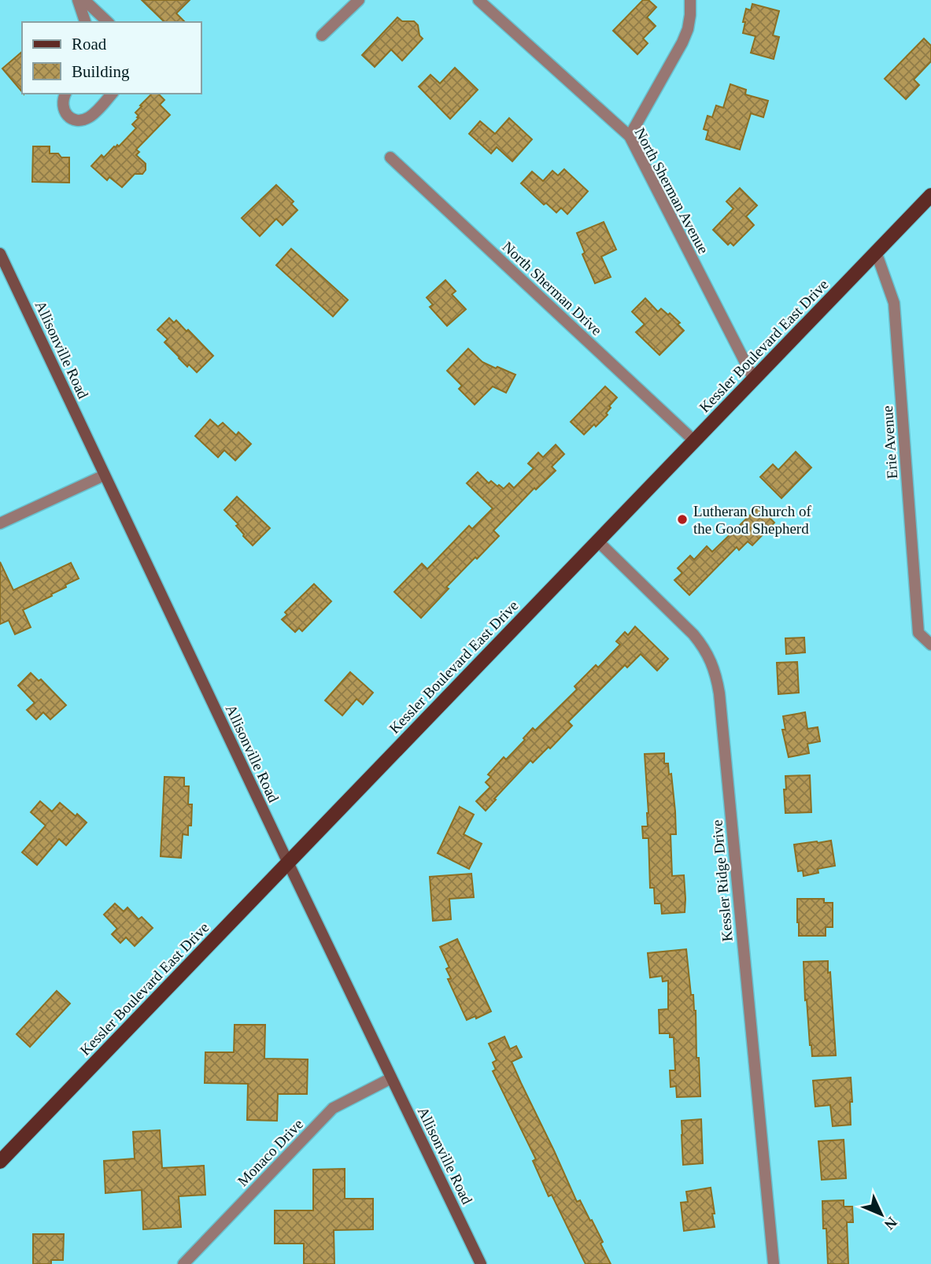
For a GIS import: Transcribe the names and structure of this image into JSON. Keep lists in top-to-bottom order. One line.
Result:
{"streets":{"main road":["Kessler Boulevard East Drive","Allisonville Road"],"street":["North Sherman Avenue","North Sherman Drive","Erie Avenue","Kessler Ridge Drive","Monaco Drive"]},"crossings":[["North Sherman Avenue","Kessler Boulevard East Drive"],["North Sherman Drive","Kessler Boulevard East Drive"],["Kessler Boulevard East Drive","Allisonville Road"],["Kessler Boulevard East Drive","Erie Avenue"],["Kessler Boulevard East Drive","Kessler Ridge Drive"],["Allisonville Road","Monaco Drive"]],"places":["Lutheran Church of the Good Shepherd"],"legend":["Road","Building"],"north":"bottom right"}
